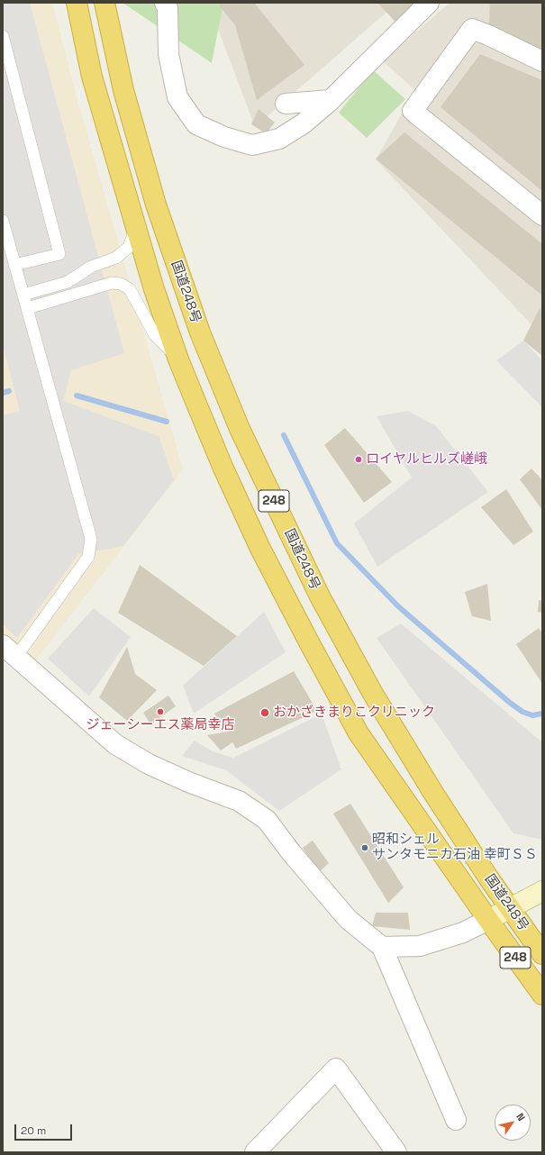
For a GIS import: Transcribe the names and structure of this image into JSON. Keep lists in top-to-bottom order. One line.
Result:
{"streets":{"highway":["国道248号","248"]},"crossings":[["国道248号","248"]],"places":["ロイヤルヒルズ嵯峨","ジェーシーエス薬局幸店","おかざきまりこクリニック","昭和シェル サンタモニカ石油 幸町ＳＳ"],"scale_bar":"20 m","north":"top right"}
